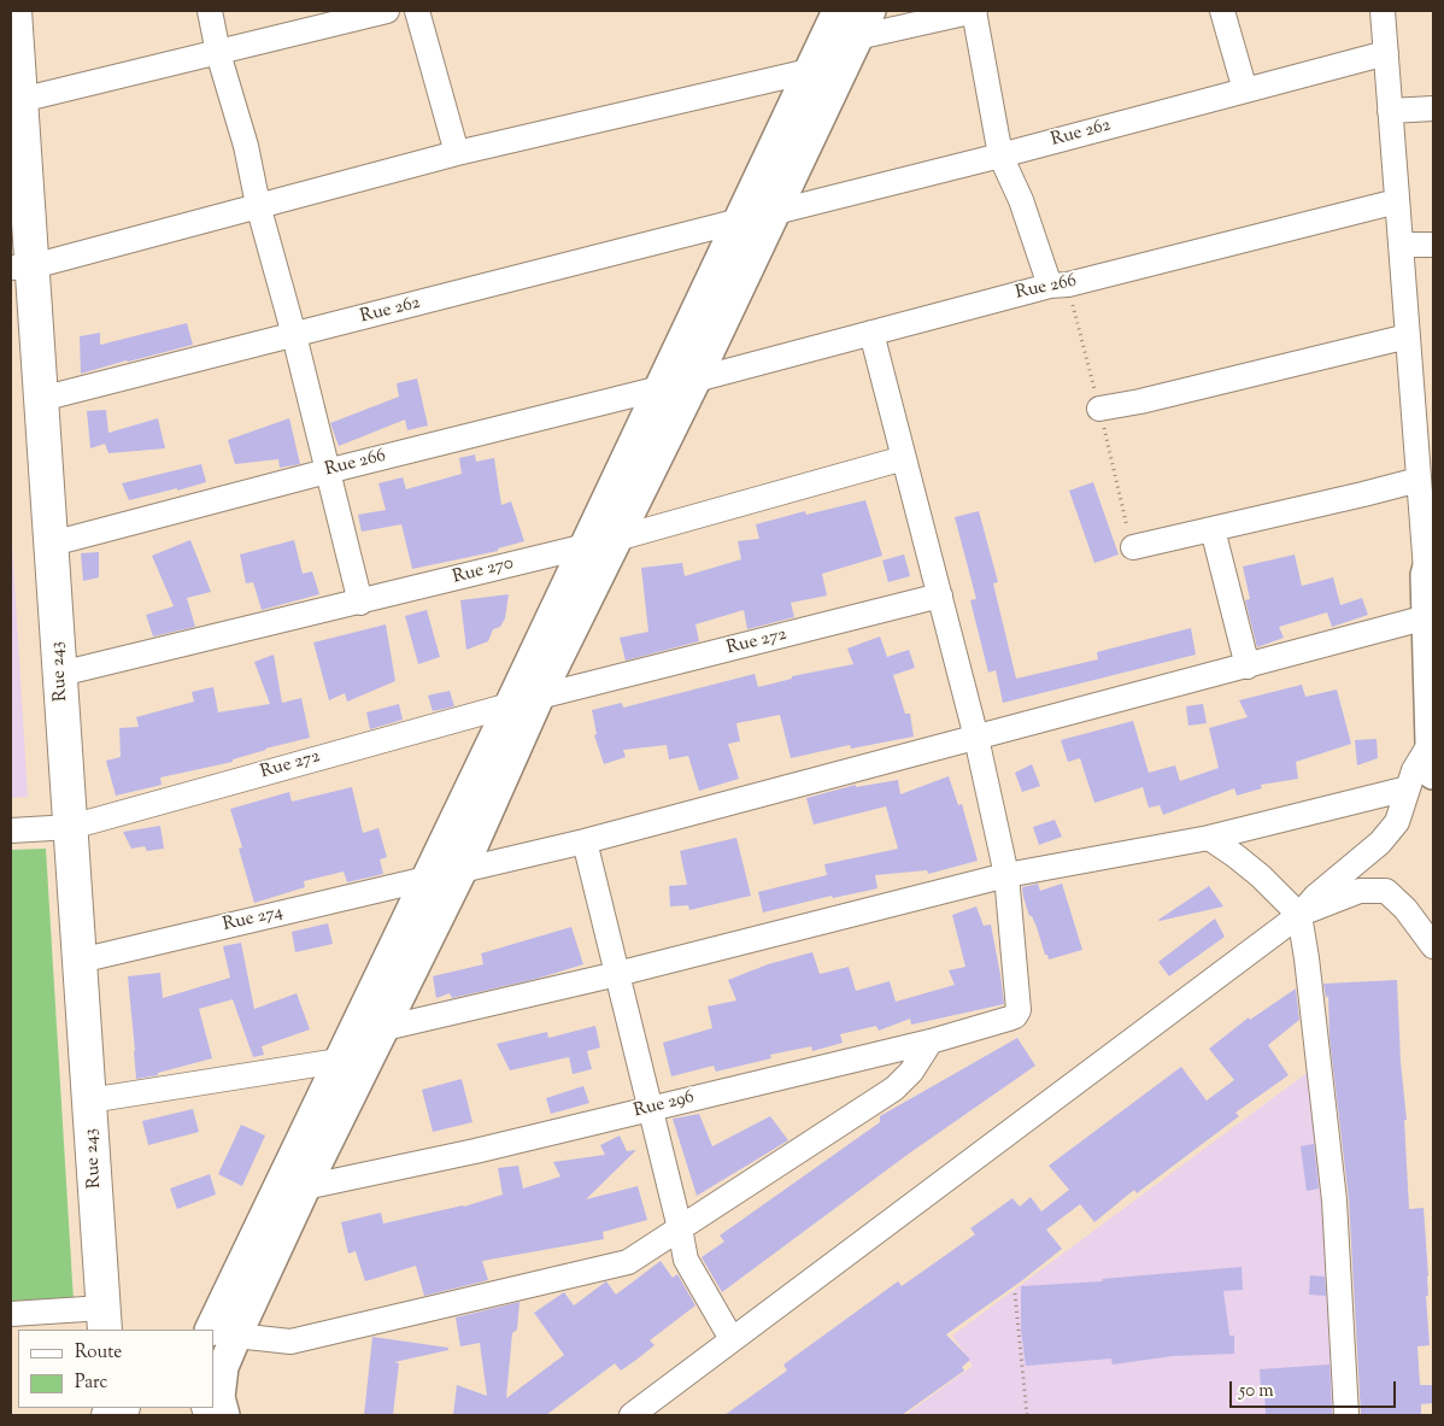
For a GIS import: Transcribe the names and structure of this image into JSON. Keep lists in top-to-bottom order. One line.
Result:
{"streets":{"main road":["Rue 243"],"street":["Rue 262","Rue 266","Rue 270","Rue 272","Rue 274","Rue 296"]},"crossings":[["Rue 262","Rue 243"],["Rue 266","Rue 243"],["Rue 270","Rue 243"],["Rue 272","Rue 243"],["Rue 243","Rue 274"]],"legend":["Route","Parc"],"scale_bar":"50 m"}
